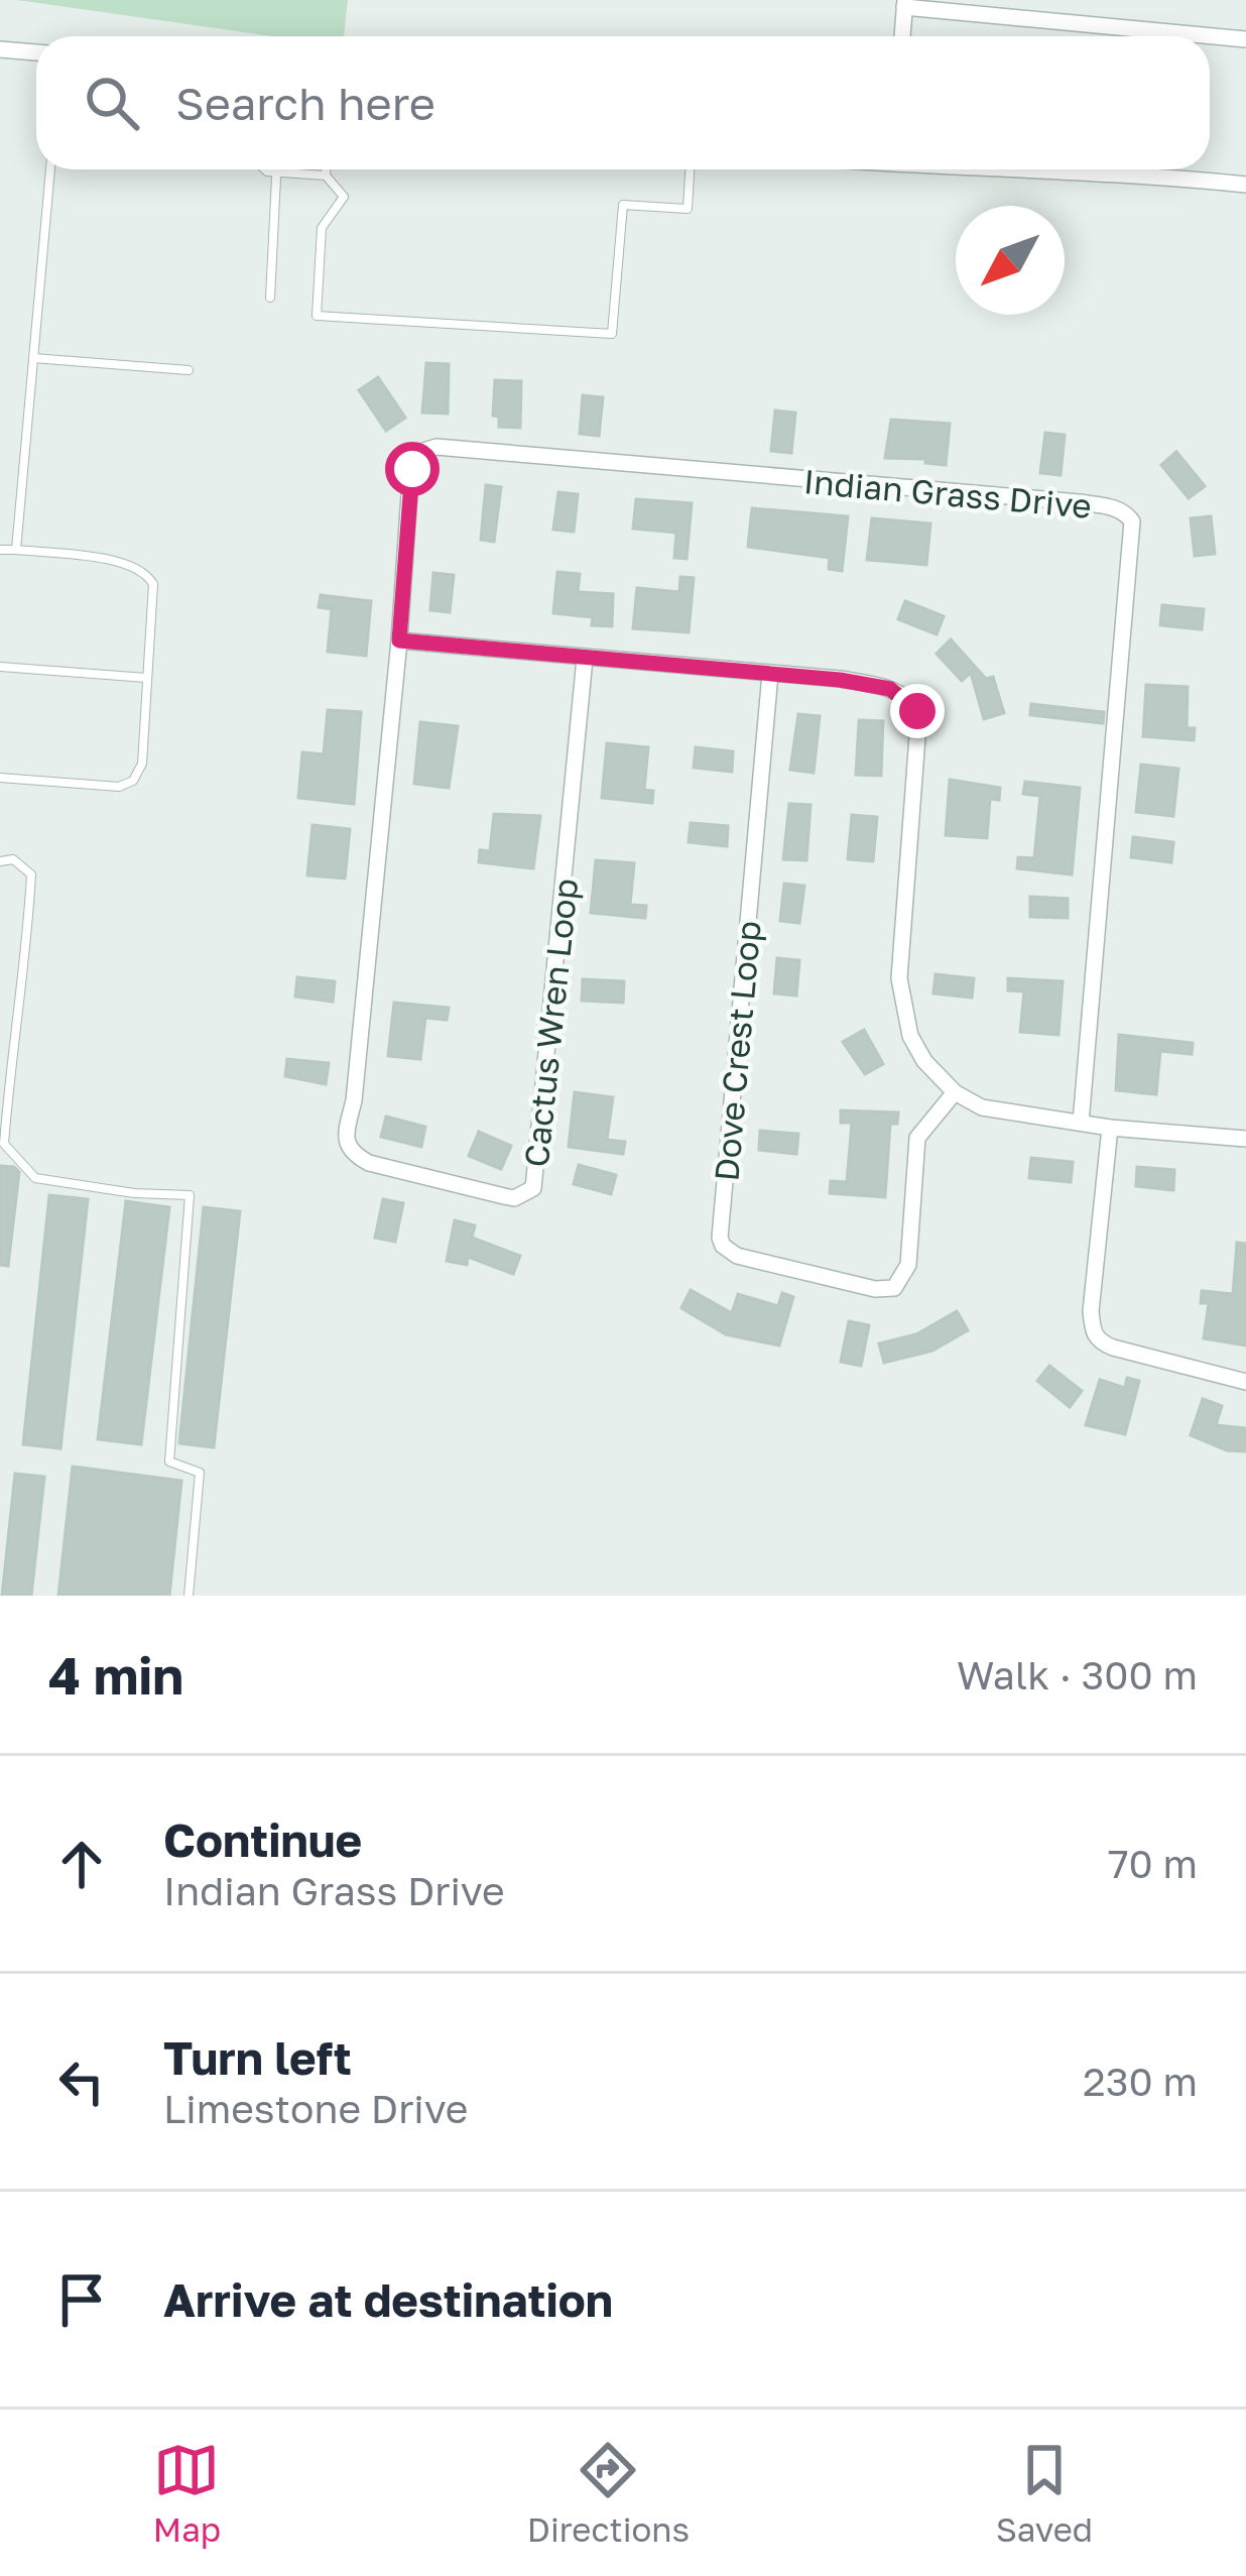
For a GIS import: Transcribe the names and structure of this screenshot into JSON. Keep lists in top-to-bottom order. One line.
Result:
{"streets":{"street":["Indian Grass Drive","Cactus Wren Loop","Dove Crest Loop"]},"crossings":[["Indian Grass Drive","Cactus Wren Loop"]],"north":"bottom left","page":{"search":"Search here","heading":["4 min","Walk · 300 m"],"list":[["Continue","Indian Grass Drive","70 m"],["Turn left","Limestone Drive","230 m"],"Arrive at destination"],"nav":["Map","Directions","Saved"]}}
